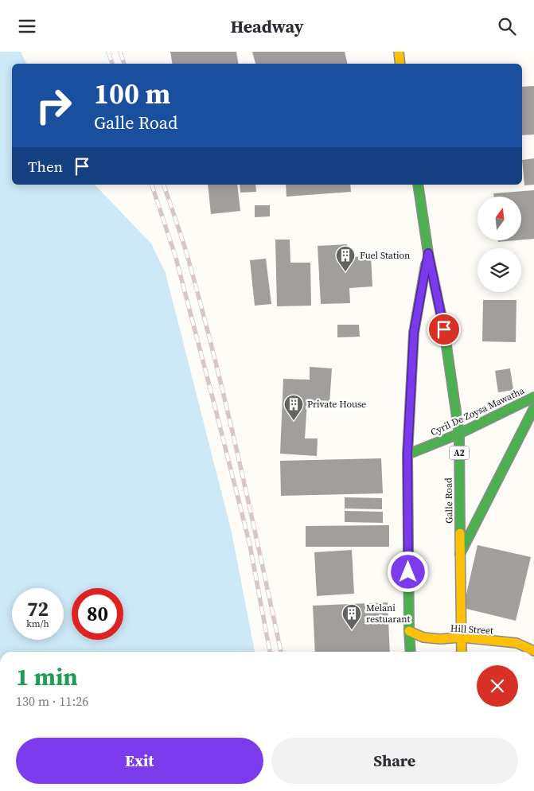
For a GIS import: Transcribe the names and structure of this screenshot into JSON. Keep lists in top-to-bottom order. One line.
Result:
{"streets":{"main road":["Cyril De Zoysa Mawatha","A2","Galle Road","Hill Street"]},"crossings":[["Cyril De Zoysa Mawatha","Galle Road"],["Galle Road","Hill Street"]],"places":{"building":["Fuel Station","Private House","Melani restuarant"]},"north":"top","page":{"header":"Headway","turn":["100 m","Galle Road"],"then":"Then","speed":"72 km/h","limit":"80","heading":["1 min","130 m · 11:26"],"buttons":["Exit","Share"]}}
